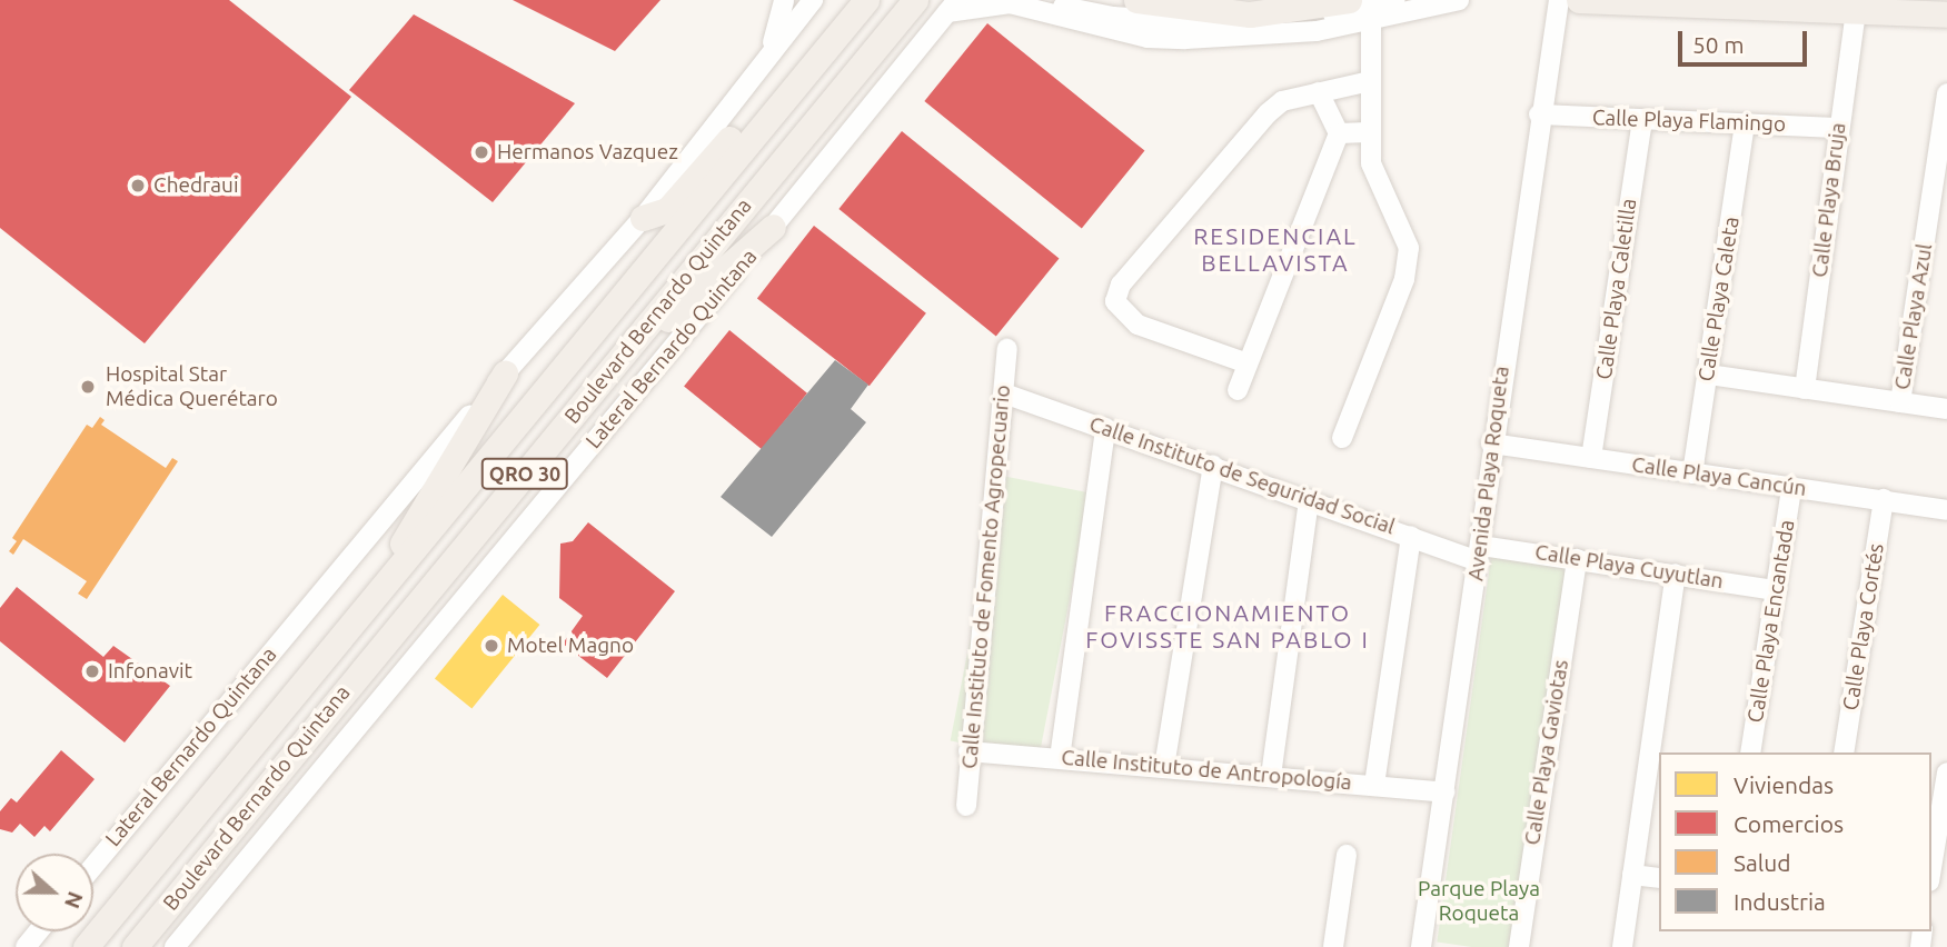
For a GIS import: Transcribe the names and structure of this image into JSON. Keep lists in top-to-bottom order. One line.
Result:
{"streets":{"main road":["Boulevard Bernardo Quintana","QRO 30"],"street":["Calle Playa Flamingo","Calle Playa Bruja","Calle Playa Caletilla","Calle Playa Caleta","Calle Playa Azul","Lateral Bernardo Quintana","Avenida Playa Roqueta","Calle Instituto de Seguridad Social","Calle Playa Cancún","Calle Playa Cuyutlan","Calle Instituto de Fomento Agropecuario","Calle Playa Encantada","Calle Playa Cortés","Calle Playa Gaviotas","Calle Instituto de Antropología"]},"crossings":[["Calle Playa Flamingo","Calle Playa Bruja"],["Calle Playa Flamingo","Calle Playa Caletilla"],["Calle Playa Flamingo","Calle Playa Caleta"],["Calle Playa Flamingo","Avenida Playa Roqueta"],["Calle Playa Caletilla","Calle Playa Cancún"],["Calle Playa Caleta","Calle Playa Cancún"],["Avenida Playa Roqueta","Calle Instituto de Seguridad Social"],["Avenida Playa Roqueta","Calle Playa Cancún"],["Avenida Playa Roqueta","Calle Playa Cuyutlan"],["Avenida Playa Roqueta","Calle Instituto de Antropología"],["Calle Instituto de Seguridad Social","Calle Playa Cuyutlan"],["Calle Instituto de Seguridad Social","Calle Instituto de Fomento Agropecuario"],["Calle Playa Cancún","Calle Playa Encantada"],["Calle Playa Cancún","Calle Playa Cortés"],["Calle Playa Cuyutlan","Calle Playa Encantada"],["Calle Playa Cuyutlan","Calle Playa Gaviotas"],["Calle Instituto de Fomento Agropecuario","Calle Instituto de Antropología"]],"districts":["RESIDENCIAL BELLAVISTA","FRACCIONAMIENTO FOVISSTE SAN PABLO I"],"parks":["Parque Playa Roqueta"],"places":["Hermanos Vazquez","Chedraui","Hospital Star Médica Querétaro","Motel Magno","Infonavit"],"legend":["Viviendas","Comercios","Salud","Industria"],"scale_bar":"50 m","north":"right"}
